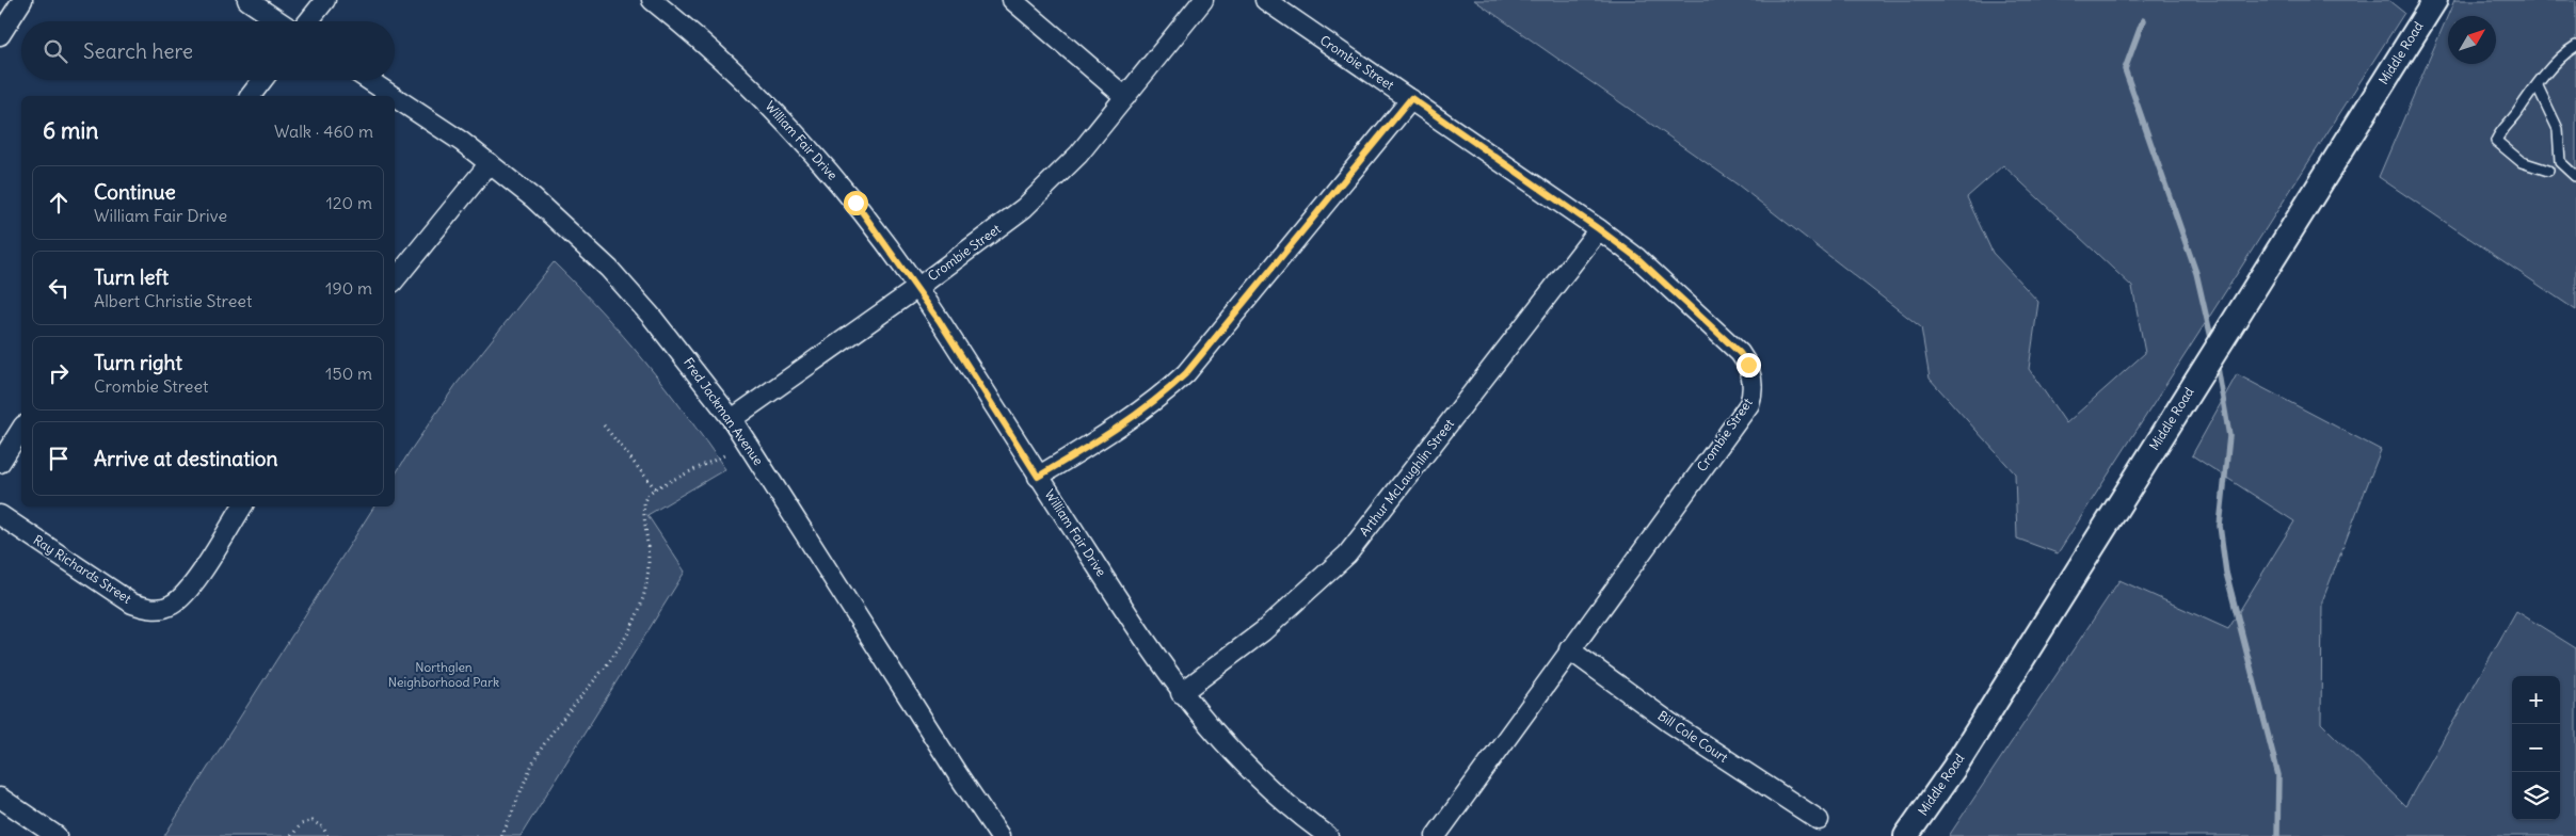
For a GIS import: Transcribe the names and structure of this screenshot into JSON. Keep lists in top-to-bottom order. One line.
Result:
{"streets":{"street":["Middle Road","Crombie Street","William Fair Drive","Fred Jackman Avenue","Arthur McLaughlin Street","Ray Richards Street","Bill Cole Court"]},"crossings":[["Crombie Street","William Fair Drive"],["Crombie Street","Fred Jackman Avenue"],["Crombie Street","Arthur McLaughlin Street"],["Crombie Street","Bill Cole Court"],["William Fair Drive","Arthur McLaughlin Street"]],"parks":["Northglen Neighborhood Park"],"north":"top right","page":{"search":"Search here","heading":["6 min","Walk · 460 m"],"list":[["Continue","William Fair Drive","120 m"],["Turn left","Albert Christie Street","190 m"],["Turn right","Crombie Street","150 m"],"Arrive at destination"],"map_buttons":["+","−"]}}
